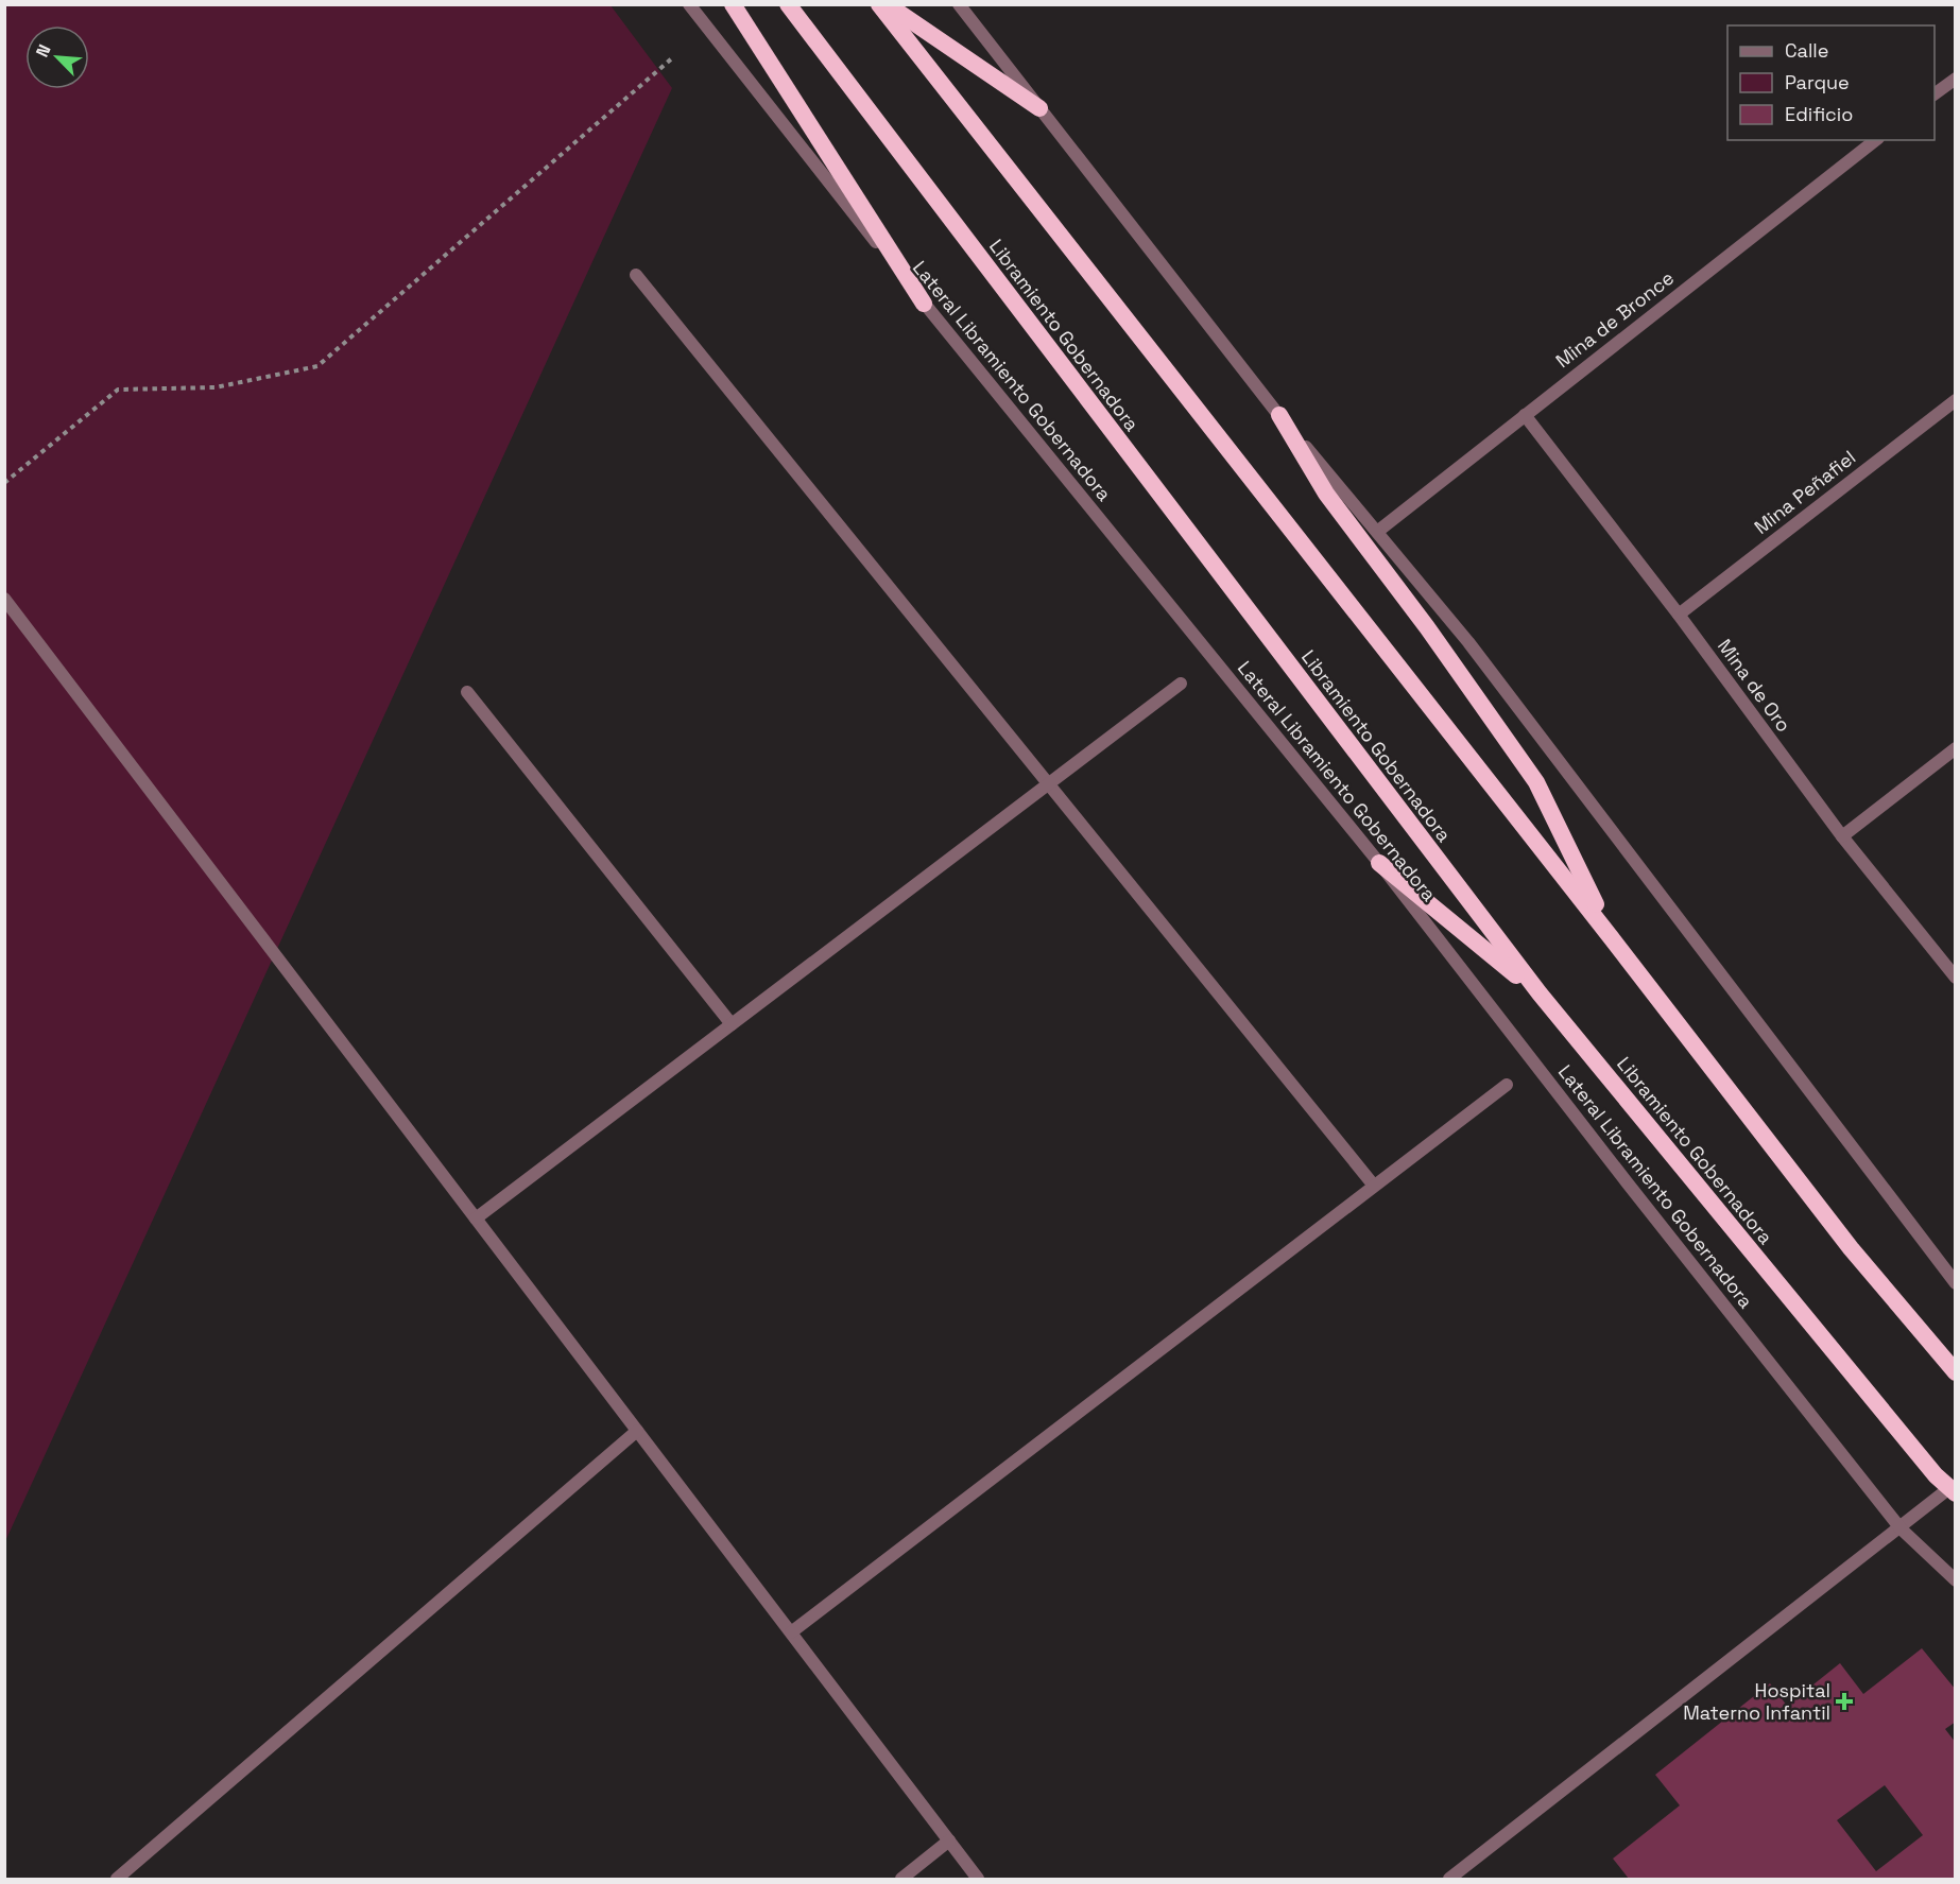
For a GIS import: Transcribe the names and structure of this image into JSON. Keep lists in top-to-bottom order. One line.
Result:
{"streets":{"highway":["Libramiento Gobernadora"],"street":["Mina de Bronce","Lateral Libramiento Gobernadora","Mina Peñafiel","Mina de Oro"]},"crossings":[["Mina de Bronce","Mina de Oro"],["Mina Peñafiel","Mina de Oro"]],"places":{"health":["Hospital Materno Infantil"]},"legend":["Calle","Parque","Edificio"],"north":"top left"}
